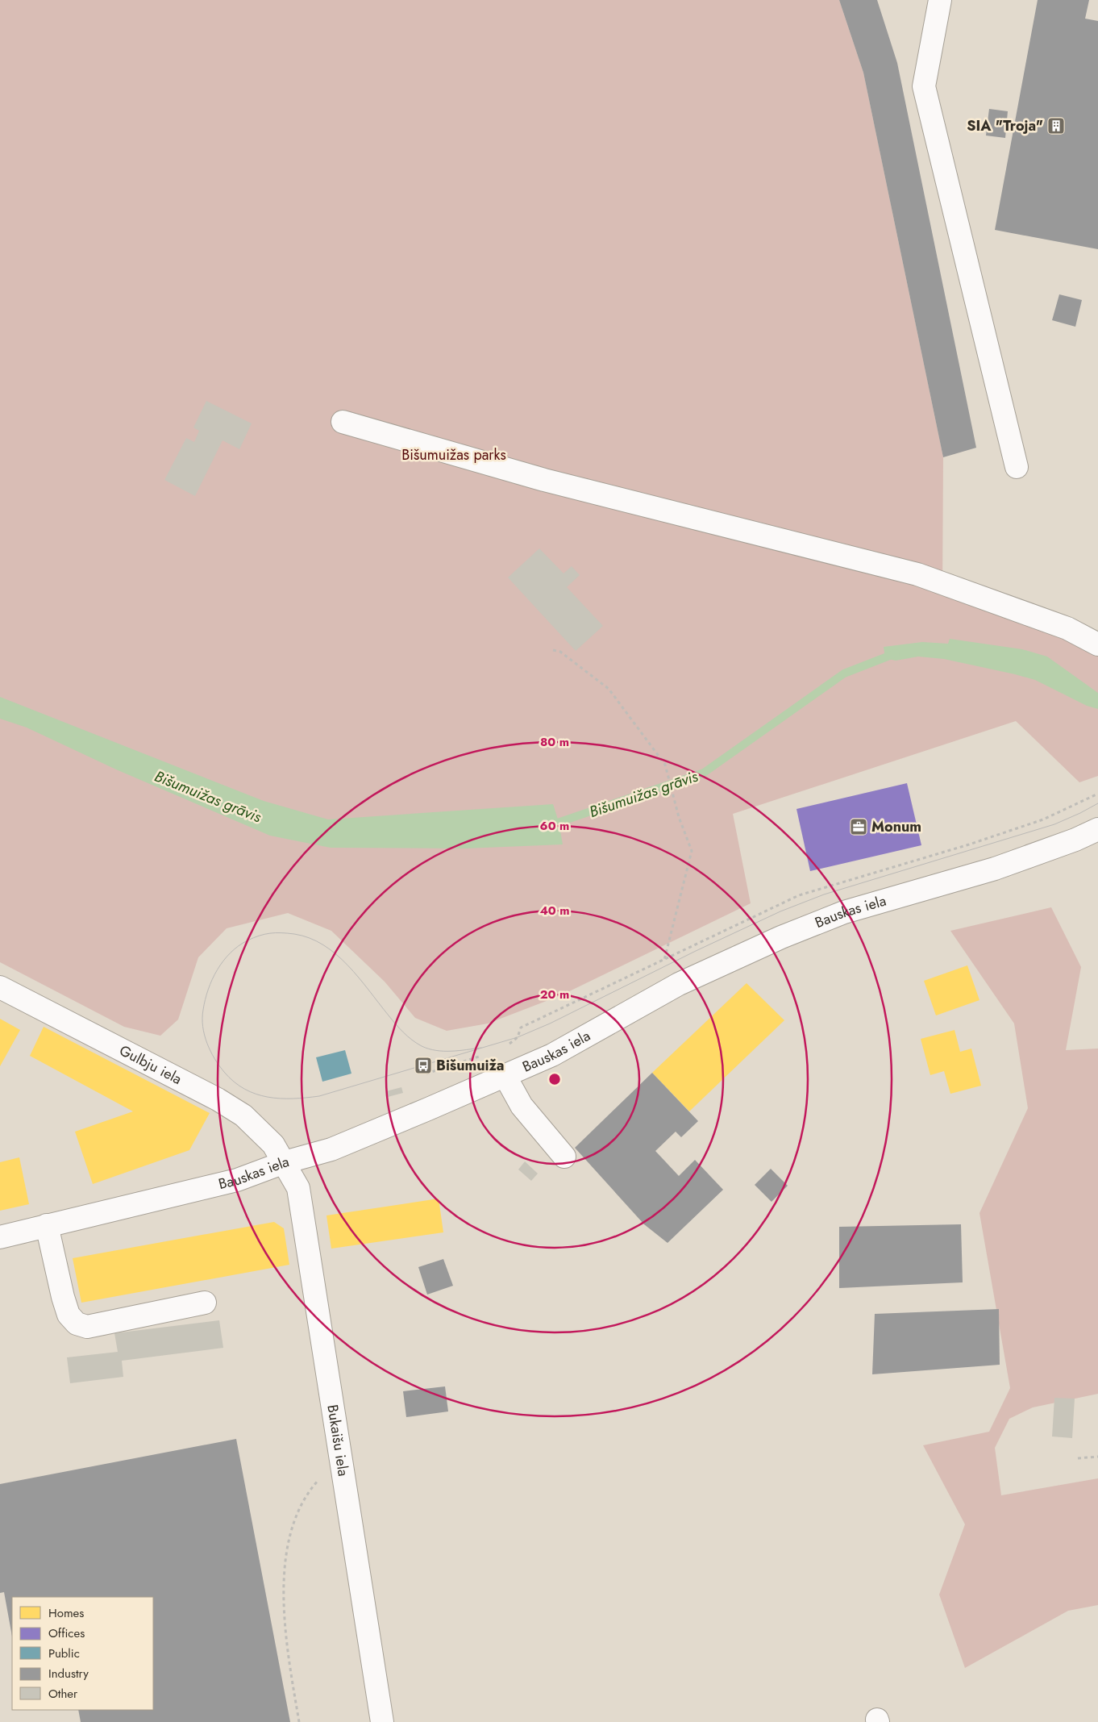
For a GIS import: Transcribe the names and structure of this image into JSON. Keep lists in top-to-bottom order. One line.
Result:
{"streets":{"street":["Bauskas iela","Gulbju iela","Bukaišu iela"]},"crossings":[["Bauskas iela","Gulbju iela"],["Bauskas iela","Bukaišu iela"],["Gulbju iela","Bukaišu iela"]],"water":["Bišumuižas grāvis"],"parks":["Bišumuižas parks"],"places":{"building":["SIA \"Troja\""],"office":["Monum"],"bus stop":["Bišumuiža"]},"legend":["Homes","Offices","Public","Industry","Other"],"rings":["80 m","60 m","40 m","20 m"]}
